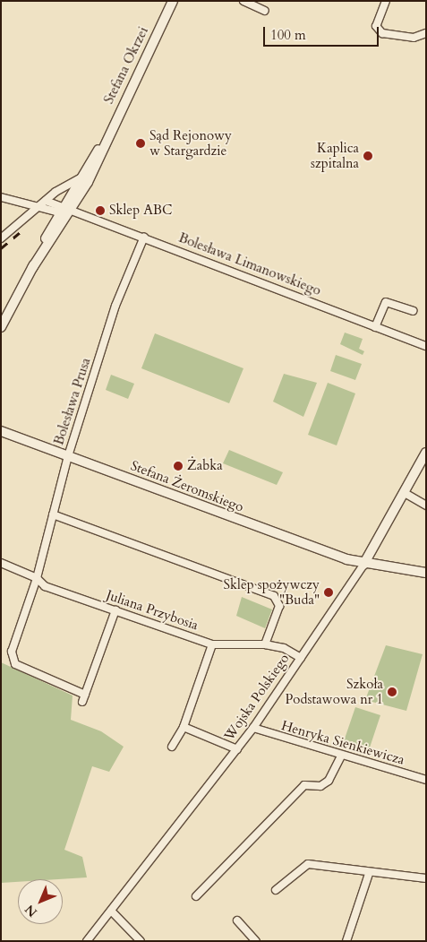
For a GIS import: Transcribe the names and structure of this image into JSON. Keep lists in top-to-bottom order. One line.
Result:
{"streets":{"street":["Stefana Okrzei","Bolesława Limanowskiego","Bolesława Prusa","Stefana Żeromskiego","Juliana Przybosia","Wojska Polskiego","Henryka Sienkiewicza"]},"crossings":[["Stefana Okrzei","Bolesława Limanowskiego"],["Bolesława Limanowskiego","Bolesława Prusa"],["Bolesława Prusa","Stefana Żeromskiego"],["Bolesława Prusa","Juliana Przybosia"],["Stefana Żeromskiego","Wojska Polskiego"],["Juliana Przybosia","Wojska Polskiego"],["Wojska Polskiego","Henryka Sienkiewicza"]],"places":["Sąd Rejonowy w Stargardzie","Kaplica szpitalna","Sklep ABC","Żabka","Sklep spożywczy \"Buda\"","Szkoła Podstawowa nr 1"],"scale_bar":"100 m","north":"bottom left"}
